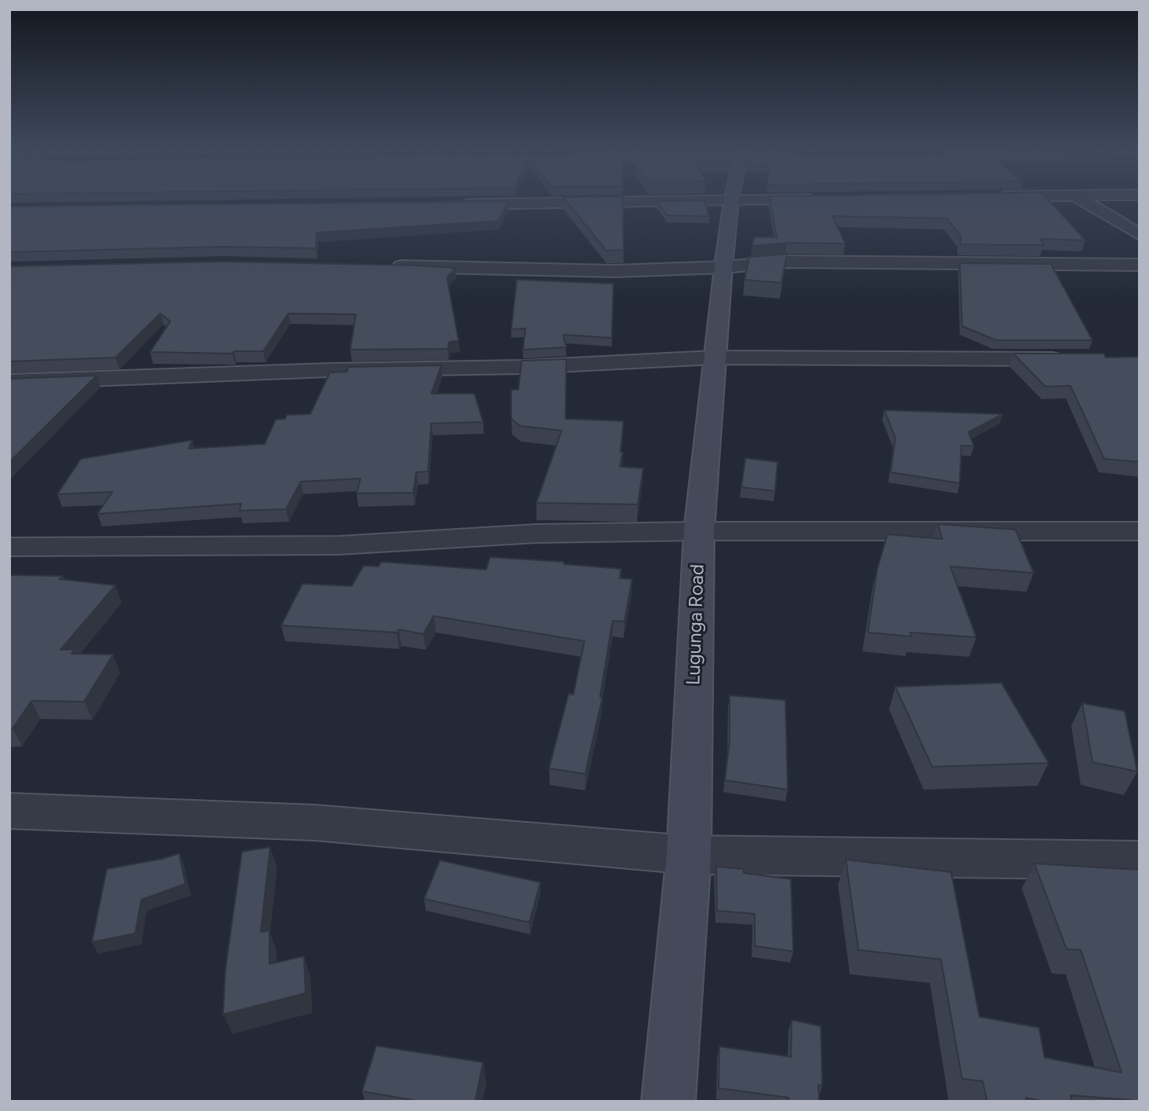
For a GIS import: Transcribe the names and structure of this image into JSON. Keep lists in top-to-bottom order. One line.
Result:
{"streets":{"street":["Lugunga Road"]}}
